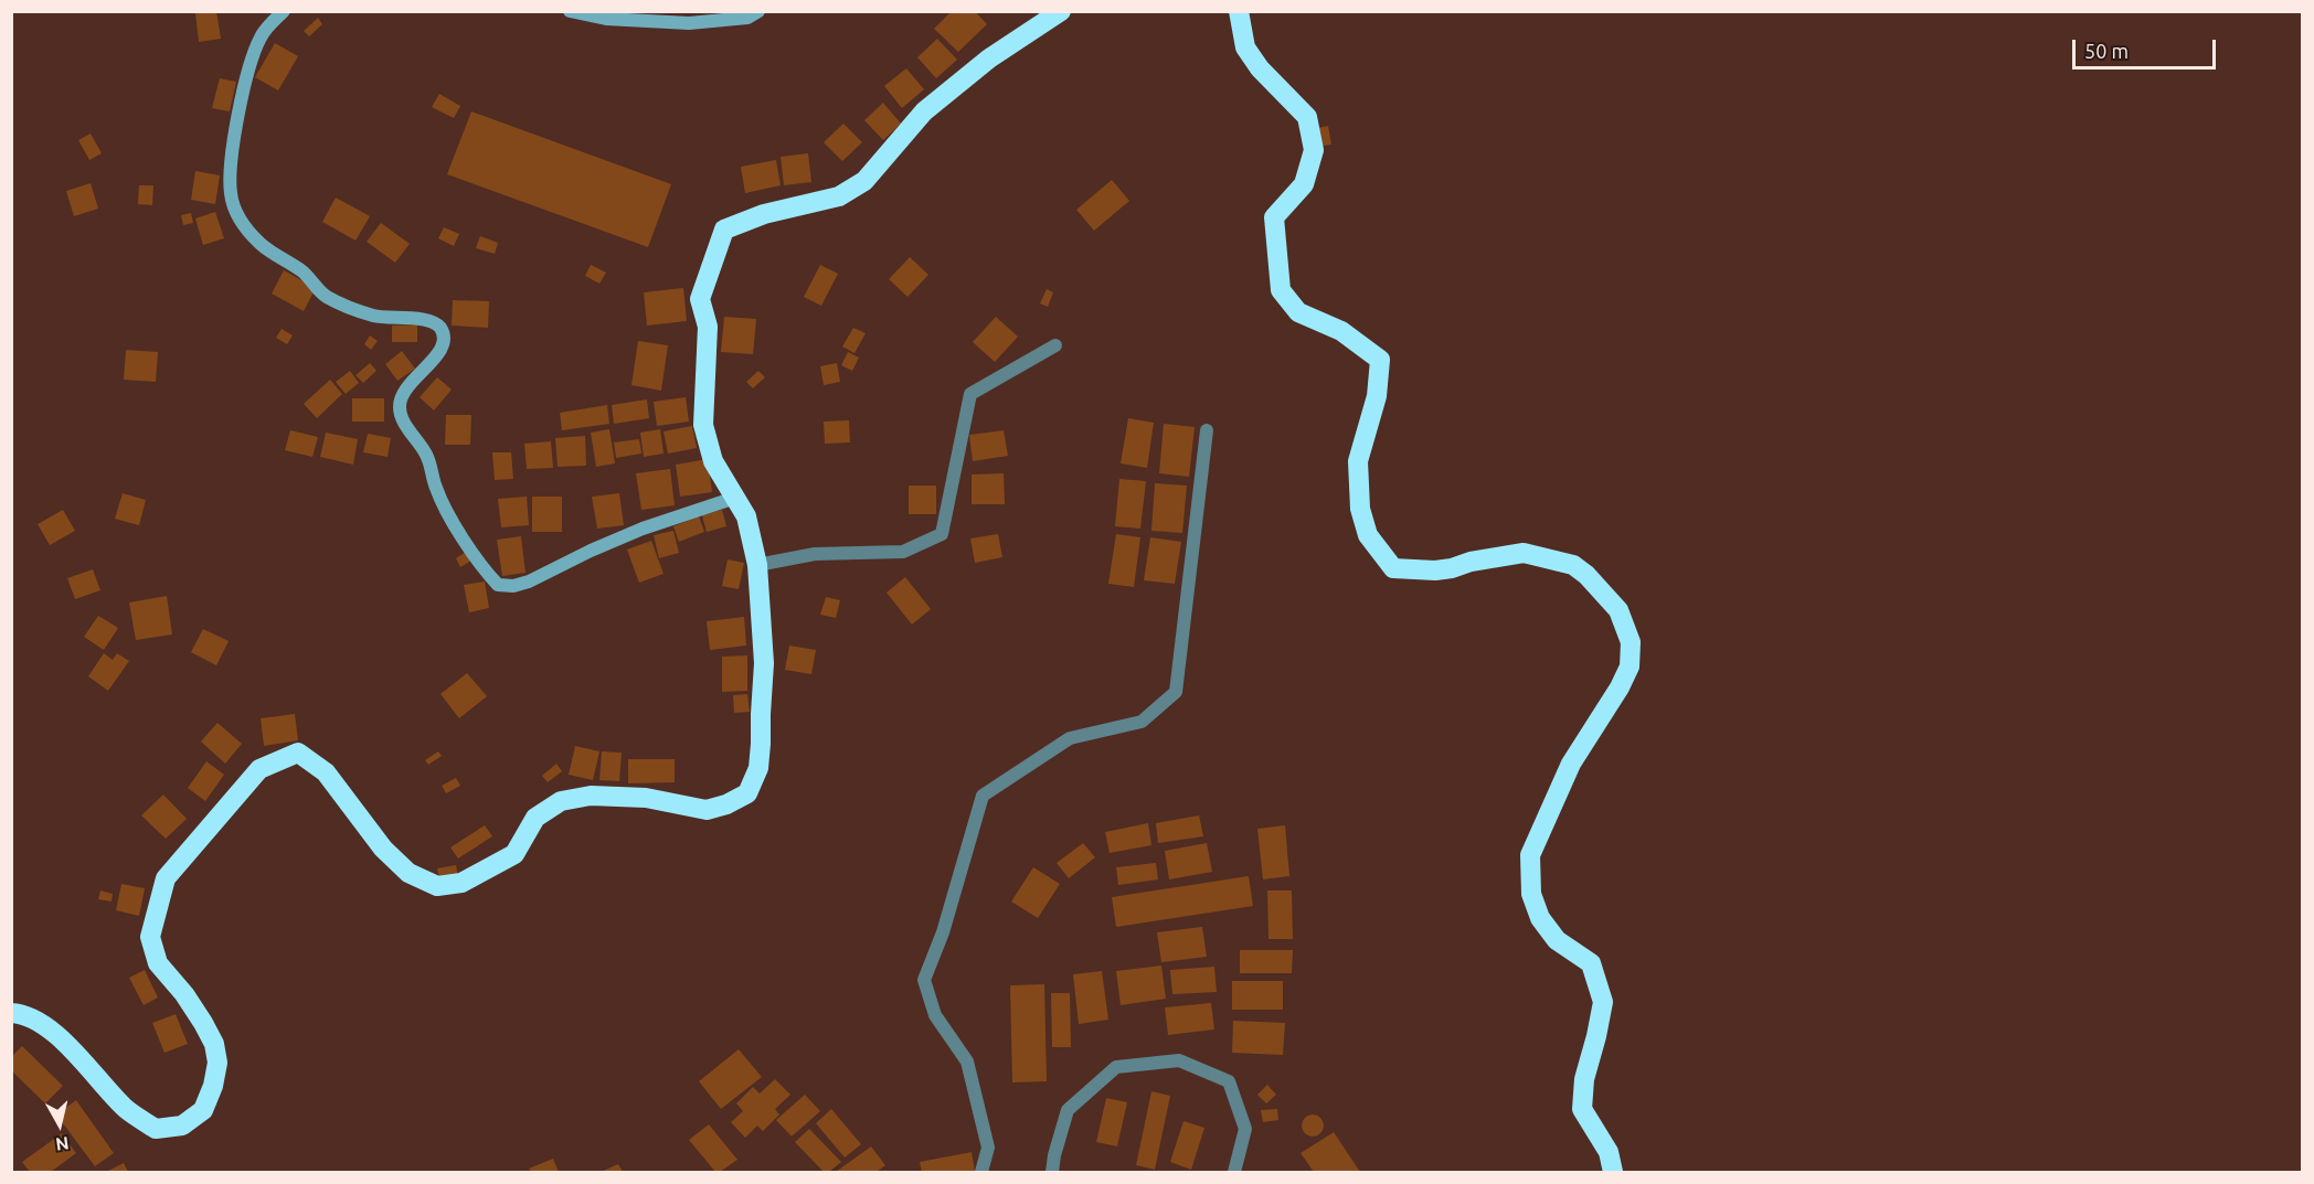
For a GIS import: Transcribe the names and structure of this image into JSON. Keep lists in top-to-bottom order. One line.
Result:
{"scale_bar":"50 m","north":"bottom"}
